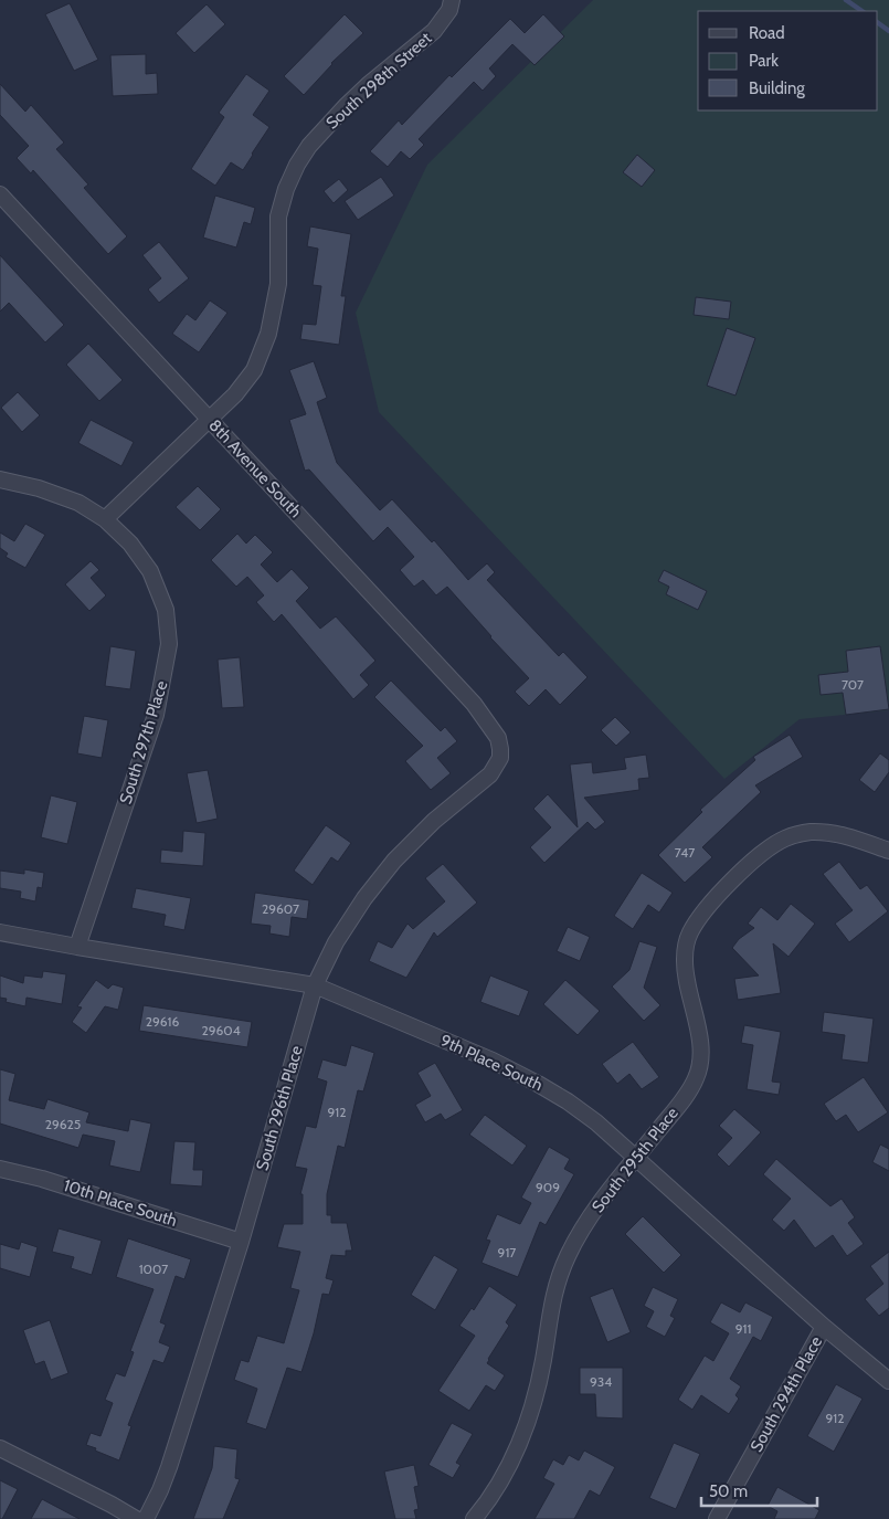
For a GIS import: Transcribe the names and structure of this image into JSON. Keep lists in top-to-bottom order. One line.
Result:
{"streets":{"street":["South 298th Street","8th Avenue South","South 297th Place","9th Place South","South 296th Place","South 295th Place","10th Place South","South 294th Place"]},"crossings":[["South 298th Street","8th Avenue South"],["South 298th Street","South 297th Place"],["8th Avenue South","South 296th Place"],["South 297th Place","9th Place South"],["9th Place South","South 296th Place"],["9th Place South","South 295th Place"],["9th Place South","South 294th Place"],["South 296th Place","10th Place South"]],"house_numbers":["707","747","29607","29616","29604","912","29625","909","917","1007","911","934","912"],"legend":["Road","Park","Building"],"scale_bar":"50 m"}
